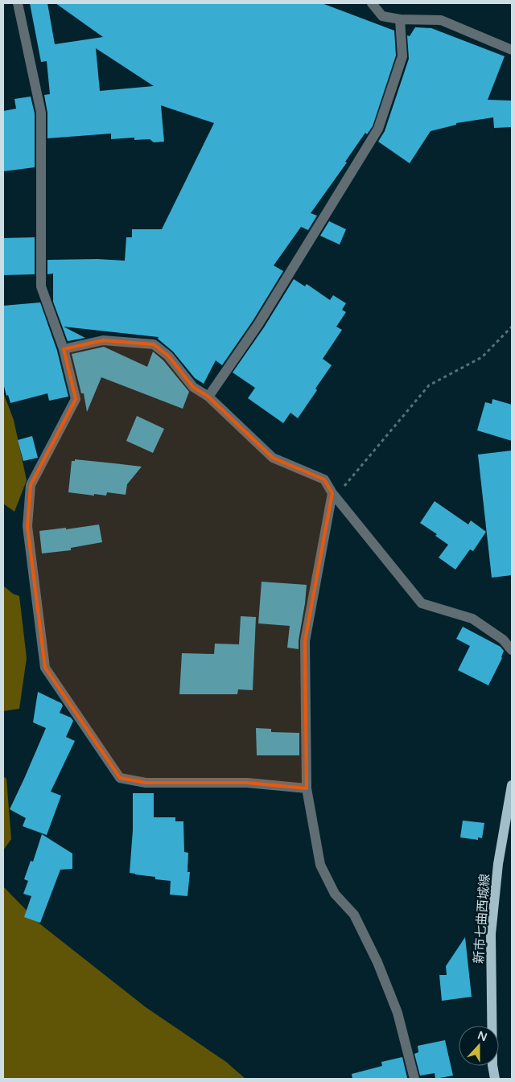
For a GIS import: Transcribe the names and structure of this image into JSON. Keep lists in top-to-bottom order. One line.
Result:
{"streets":{"main road":["新市七曲西城線"]},"north":"top"}
